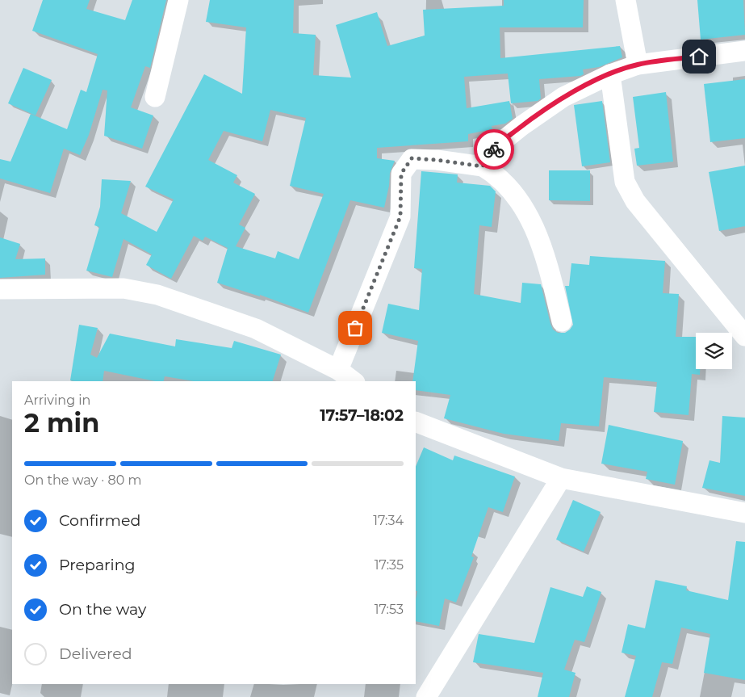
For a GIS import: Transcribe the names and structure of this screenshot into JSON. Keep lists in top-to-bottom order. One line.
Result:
{"page":{"heading":["2 min","Arriving in","17:57–18:02"],"bar":"On the way · 80 m","list":[["Confirmed","17:34"],["Preparing","17:35"],["On the way","17:53"],"Delivered"]}}
